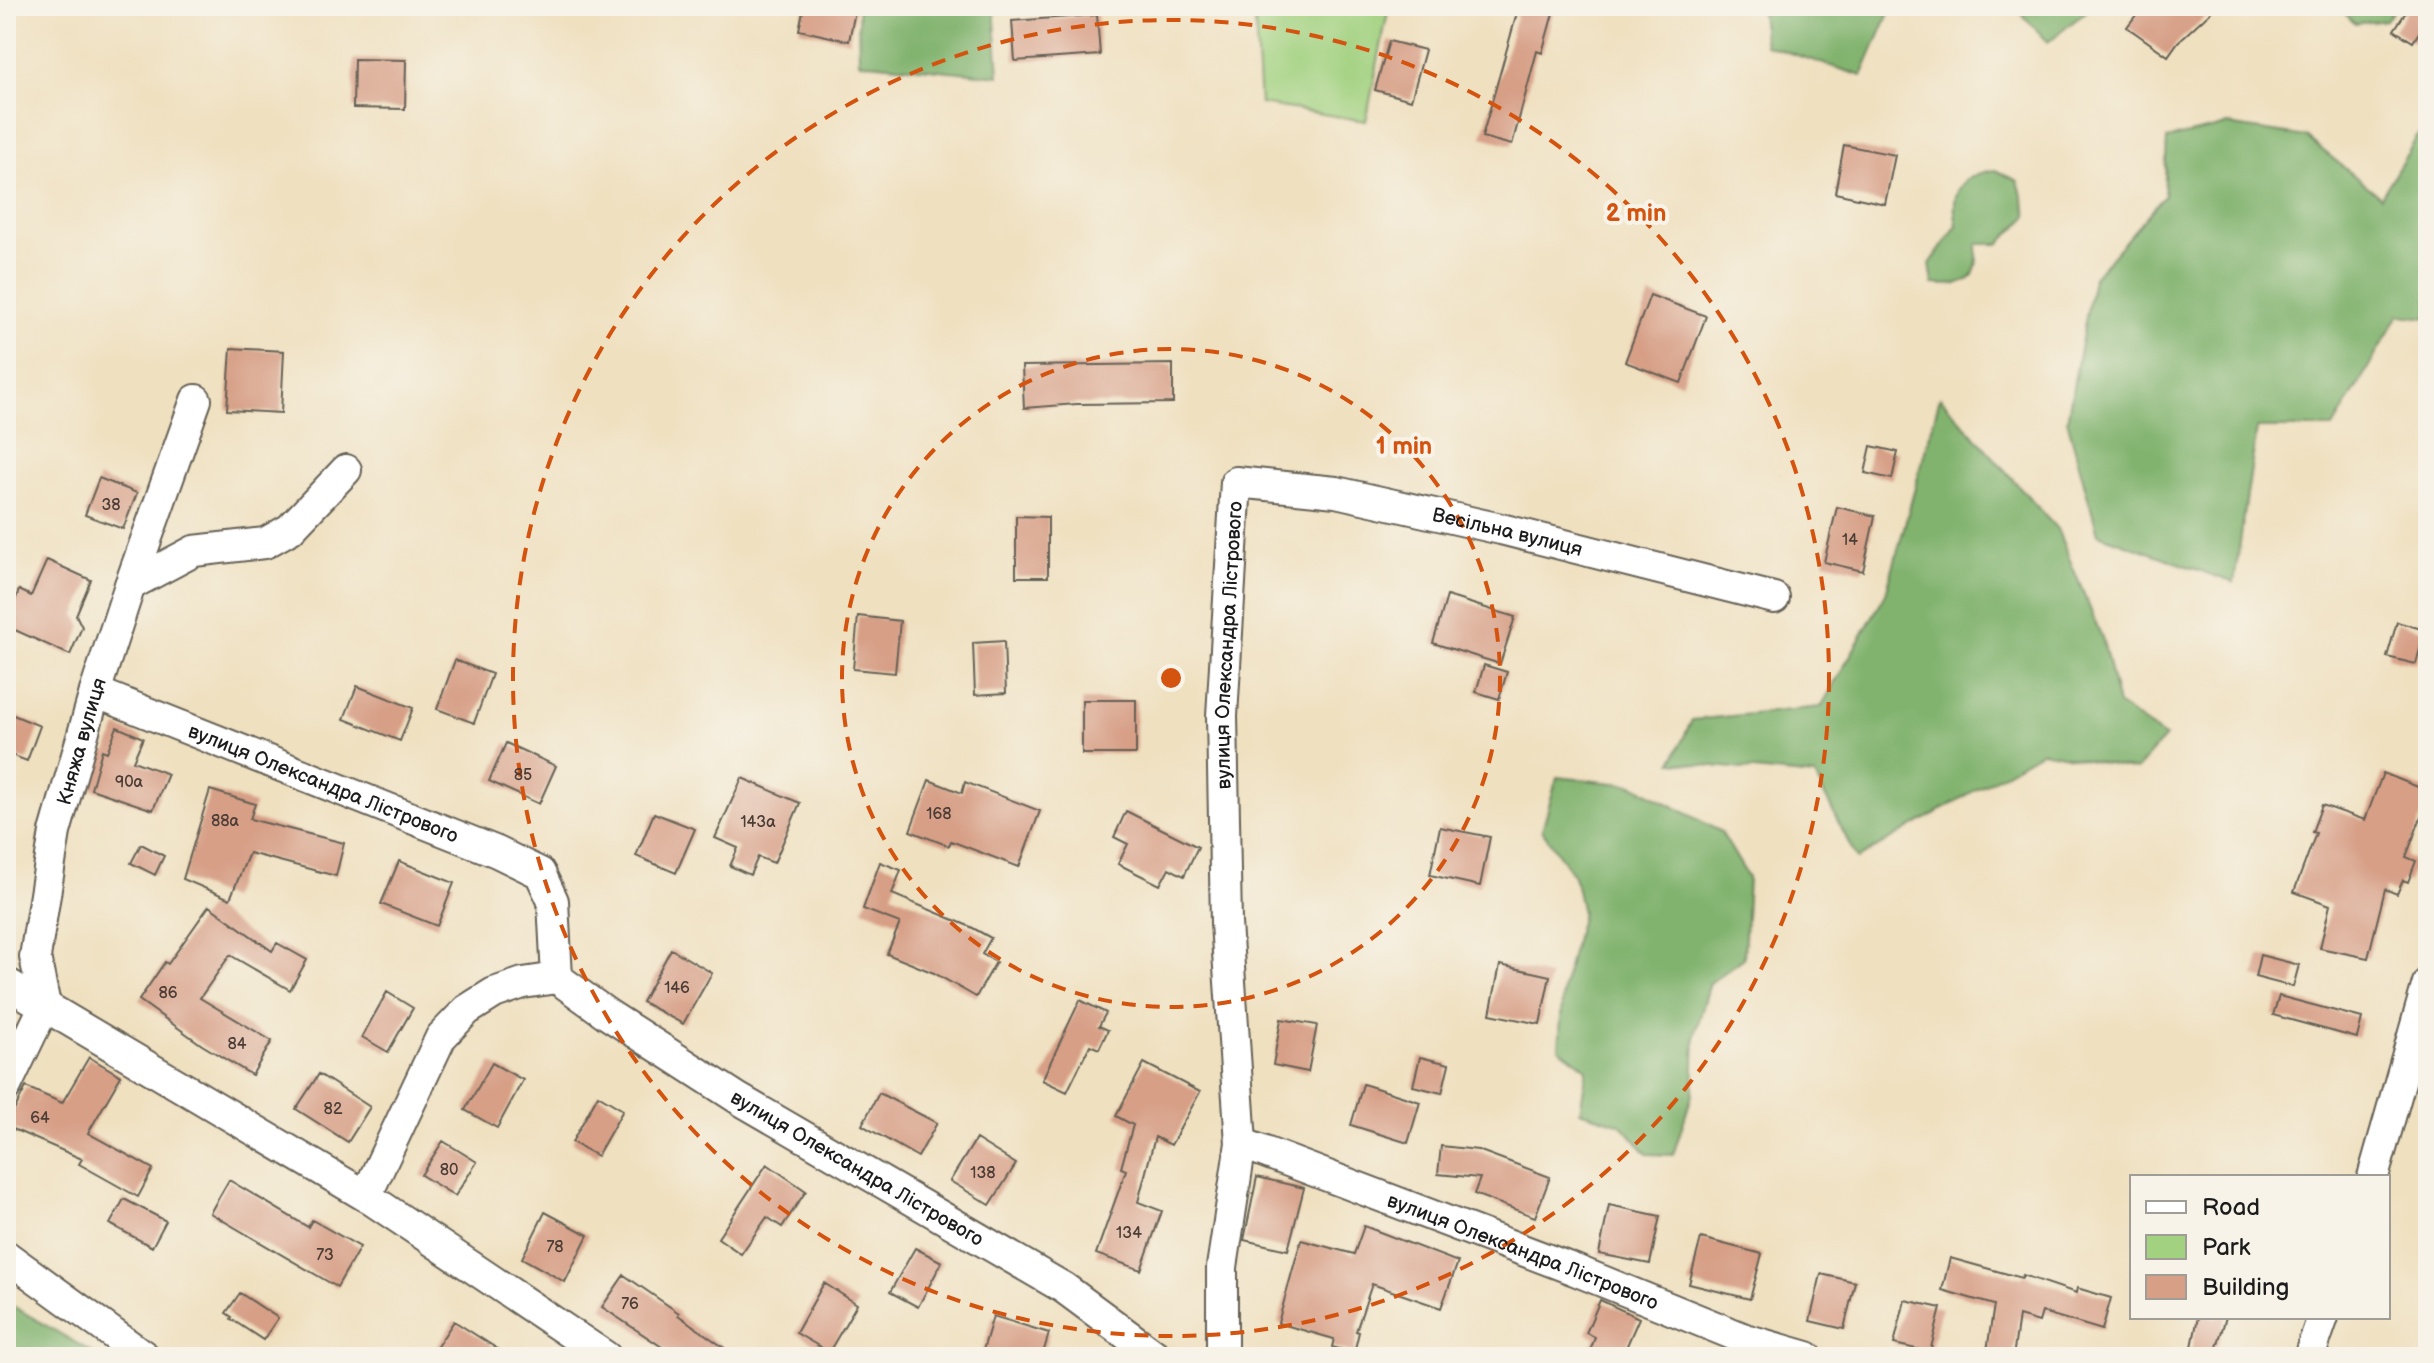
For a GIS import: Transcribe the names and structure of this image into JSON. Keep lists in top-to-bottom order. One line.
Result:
{"streets":{"street":["Весільна вулиця","вулиця Олександра Лістрового","Княжа вулиця"]},"crossings":[["Весільна вулиця","вулиця Олександра Лістрового"],["вулиця Олександра Лістрового","Княжа вулиця"]],"house_numbers":["38","14","85","90а","168","88а","143а","146","86","84","82","64","80","138","134","78","73","76"],"legend":["Road","Park","Building"],"rings":["2 min","1 min"]}
